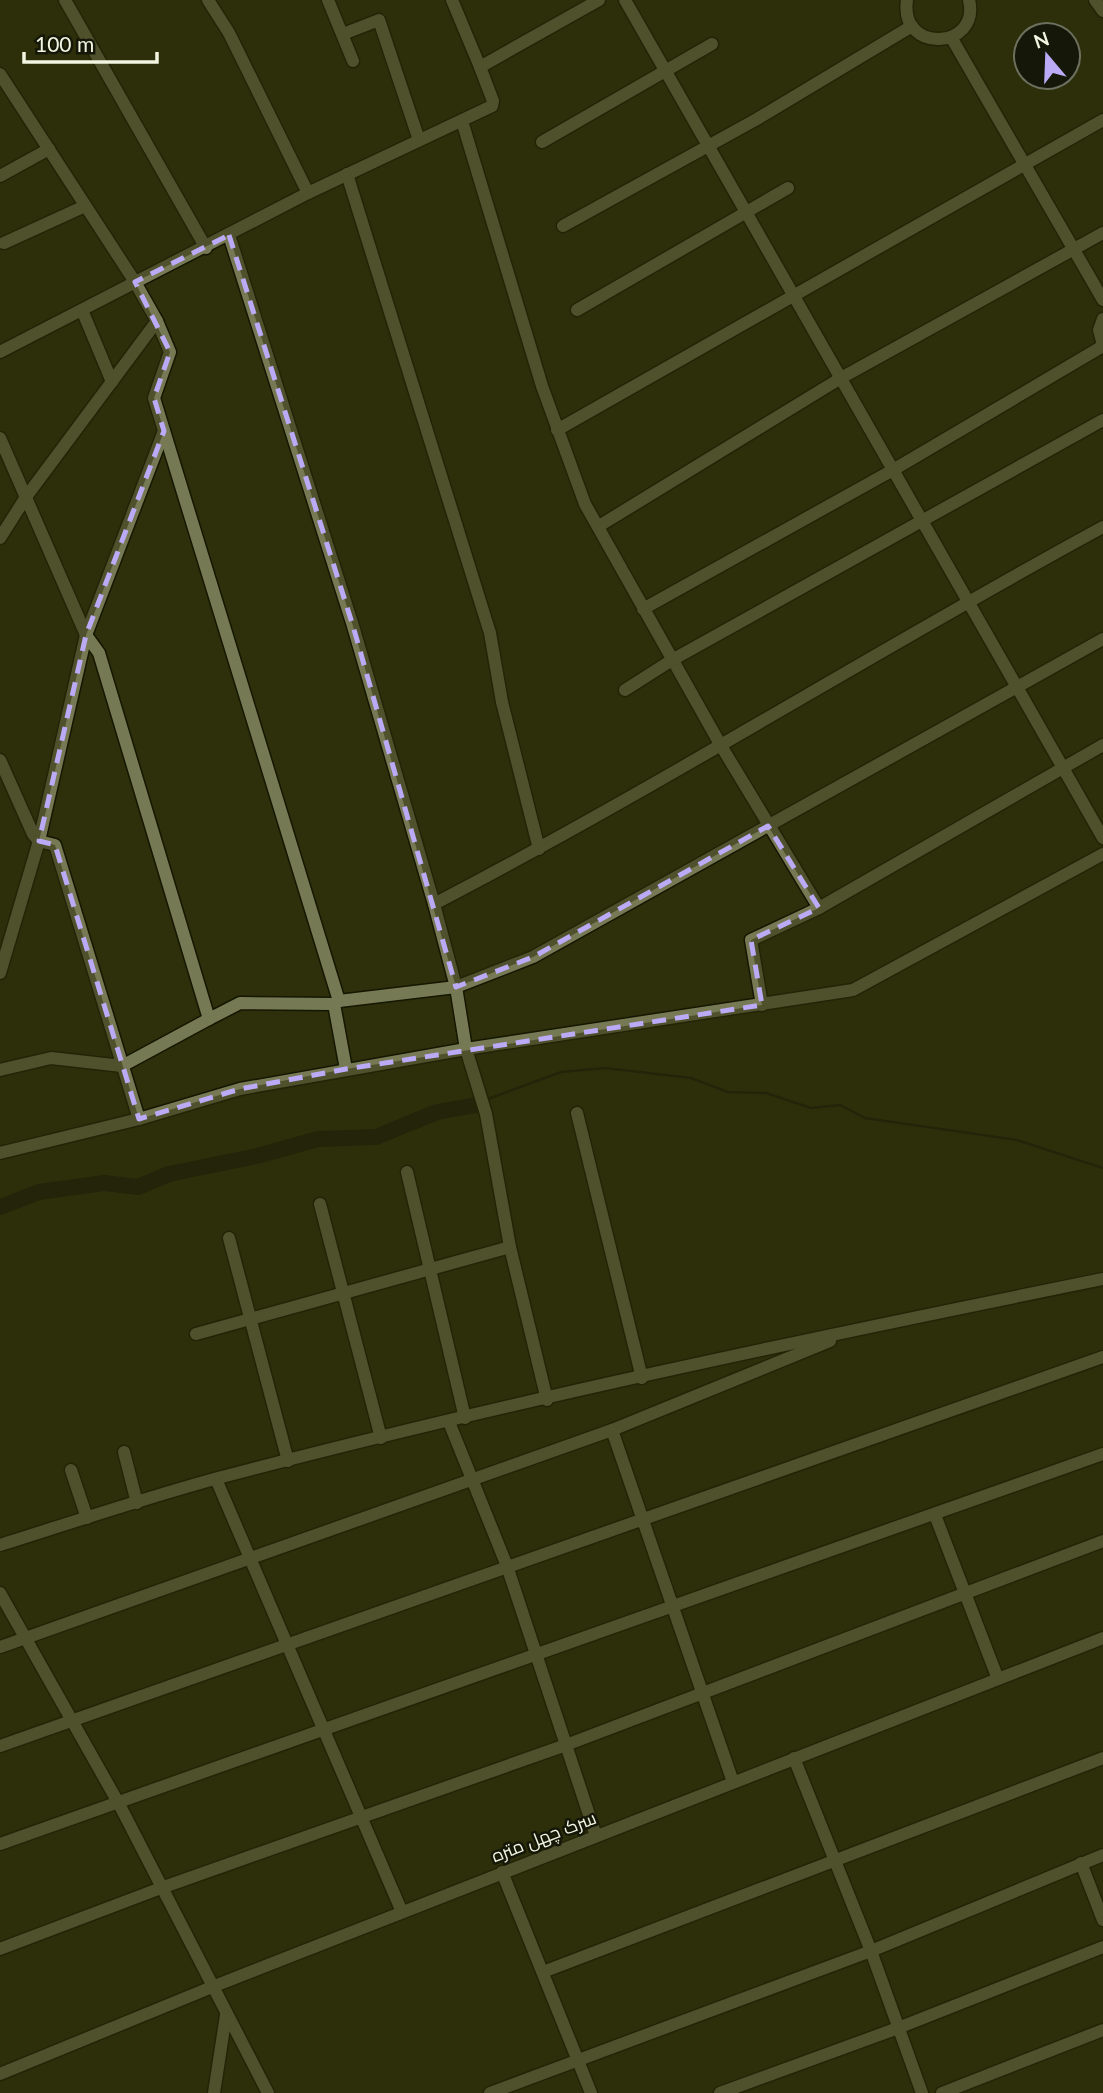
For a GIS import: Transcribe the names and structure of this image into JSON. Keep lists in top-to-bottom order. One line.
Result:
{"streets":{"street":["سرک چهل متره"]},"scale_bar":"100 m","north":"top"}
